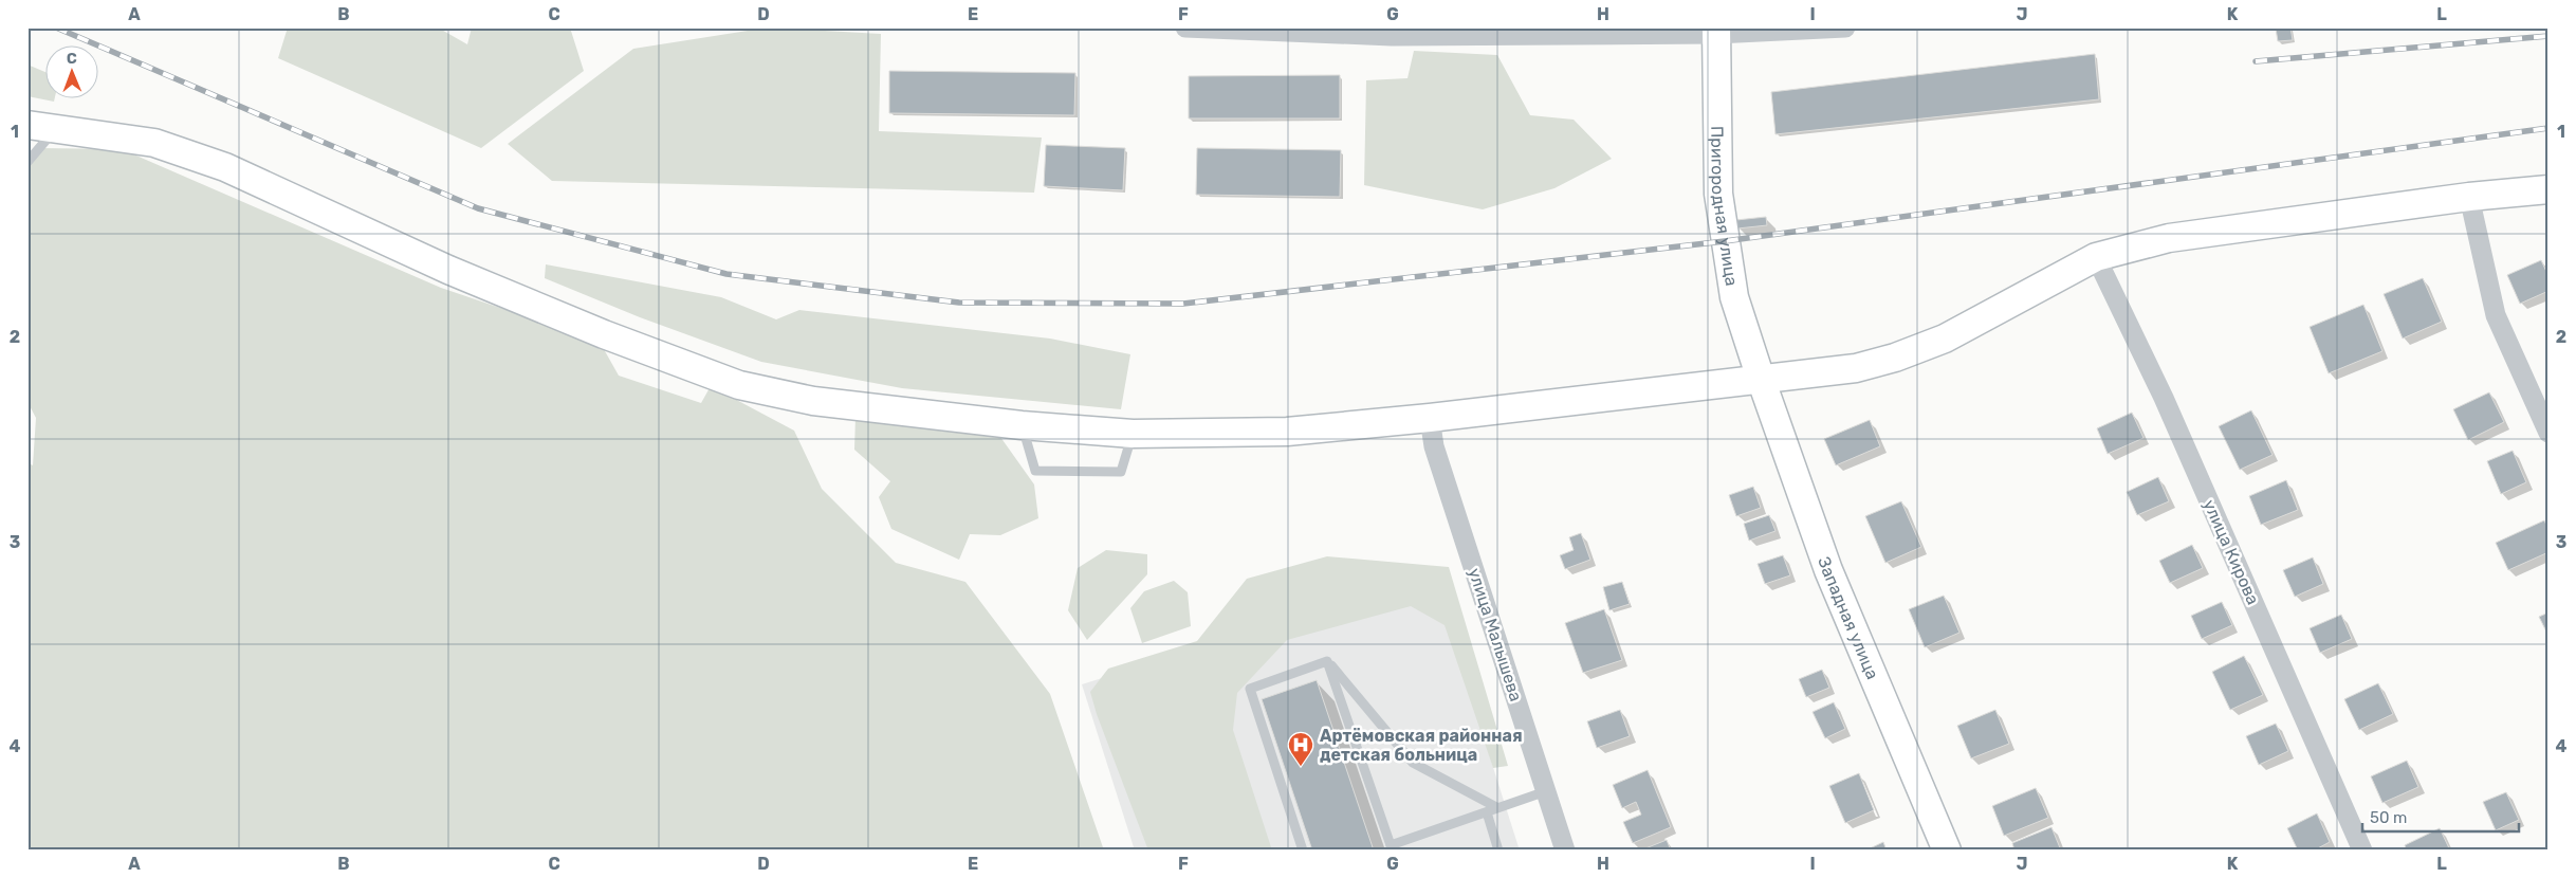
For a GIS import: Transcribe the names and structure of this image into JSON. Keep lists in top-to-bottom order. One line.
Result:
{"streets":{"main road":["Пригородная улица","Западная улица"],"street":["улица Кирова","улица Малышева"]},"crossings":[["Пригородная улица","Западная улица"]],"places":{"hospital":["Артёмовская районная детская больница"]},"scale_bar":"50 m","north":"top","grid":{"columns":["A","B","C","D","E","F","G","H","I","J","K","L"],"rows":["1","2","3","4"]}}
